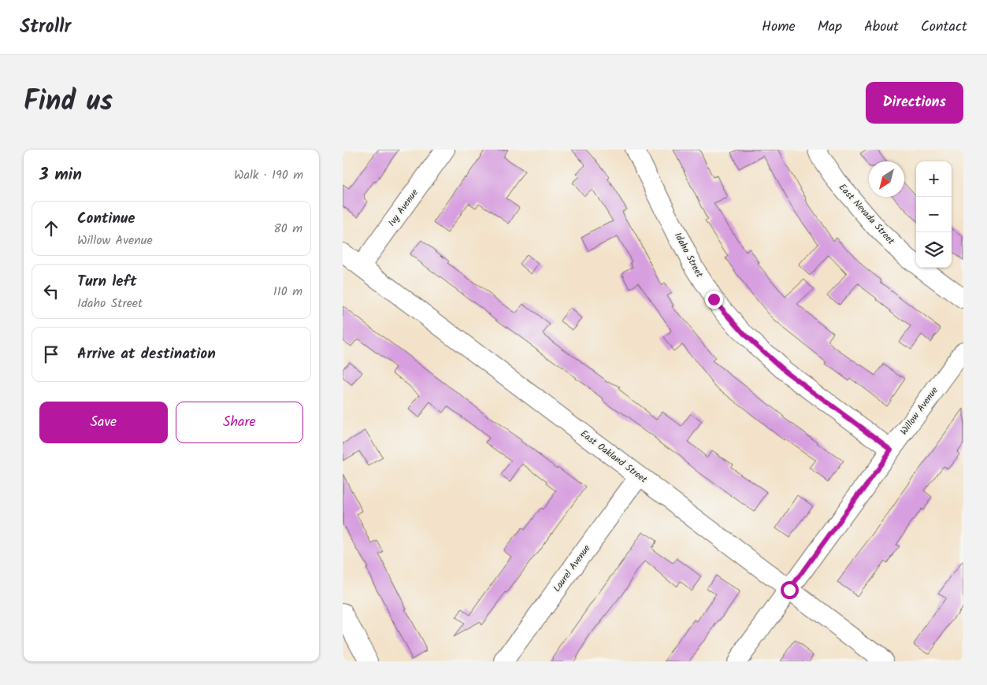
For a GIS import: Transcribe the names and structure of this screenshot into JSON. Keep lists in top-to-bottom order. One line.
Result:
{"streets":{"street":["Ivy Avenue","East Nevada Street","Idaho Street","Willow Avenue","East Oakland Street","Laurel Avenue"]},"crossings":[["Ivy Avenue","East Oakland Street"],["Idaho Street","Willow Avenue"],["Willow Avenue","East Oakland Street"],["East Oakland Street","Laurel Avenue"]],"north":"bottom left","page":{"header":"Strollr","nav":["Home","Map","About","Contact"],"title":"Find us","buttons":["Directions",["Save","Share"]],"heading":["3 min","Walk · 190 m"],"map_buttons":["+","−"],"list":[["Continue","Willow Avenue","80 m"],["Turn left","Idaho Street","110 m"],"Arrive at destination"]}}
